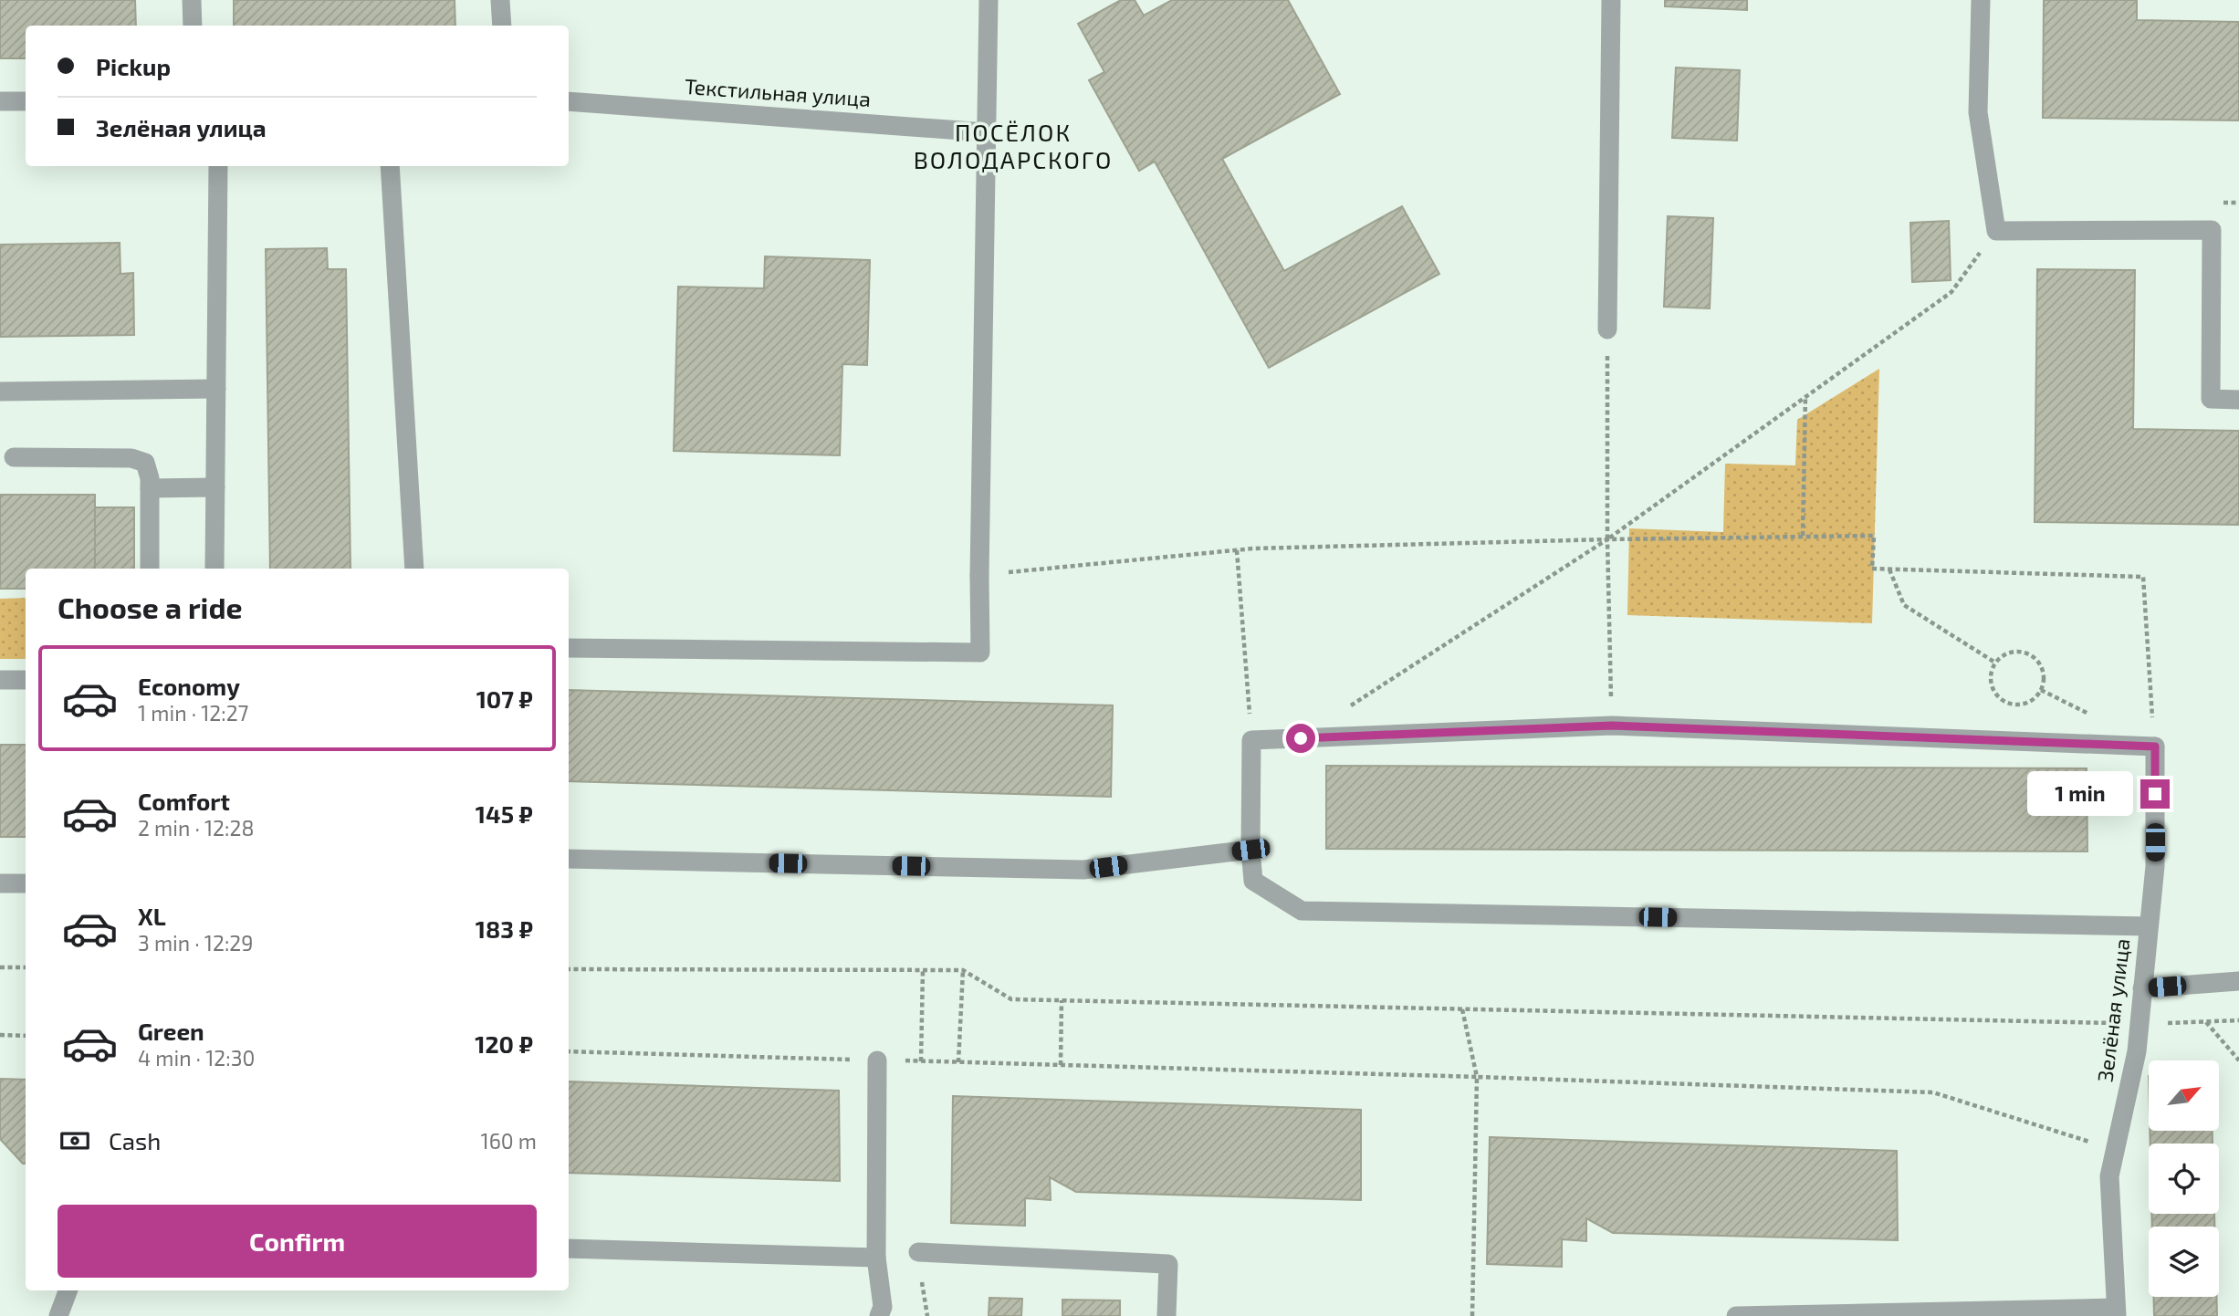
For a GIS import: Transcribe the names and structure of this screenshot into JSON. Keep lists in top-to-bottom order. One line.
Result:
{"streets":{"street":["Текстильная улица","Зелёная улица"]},"districts":["ПОСЁЛОК ВОЛОДАРСКОГО"],"north":"top right","page":{"banner":["Pickup","Зелёная улица"],"heading":"Choose a ride","list":[{"name":"Economy","note":"1 min · 12:27","value":"107 ₽"},{"name":"Comfort","note":"2 min · 12:28","value":"145 ₽"},{"name":"XL","note":"3 min · 12:29","value":"183 ₽"},{"name":"Green","note":"4 min · 12:30","value":"120 ₽"}],"bubble":"1 min","pay":["Cash","160 m"],"buttons":"Confirm"}}
